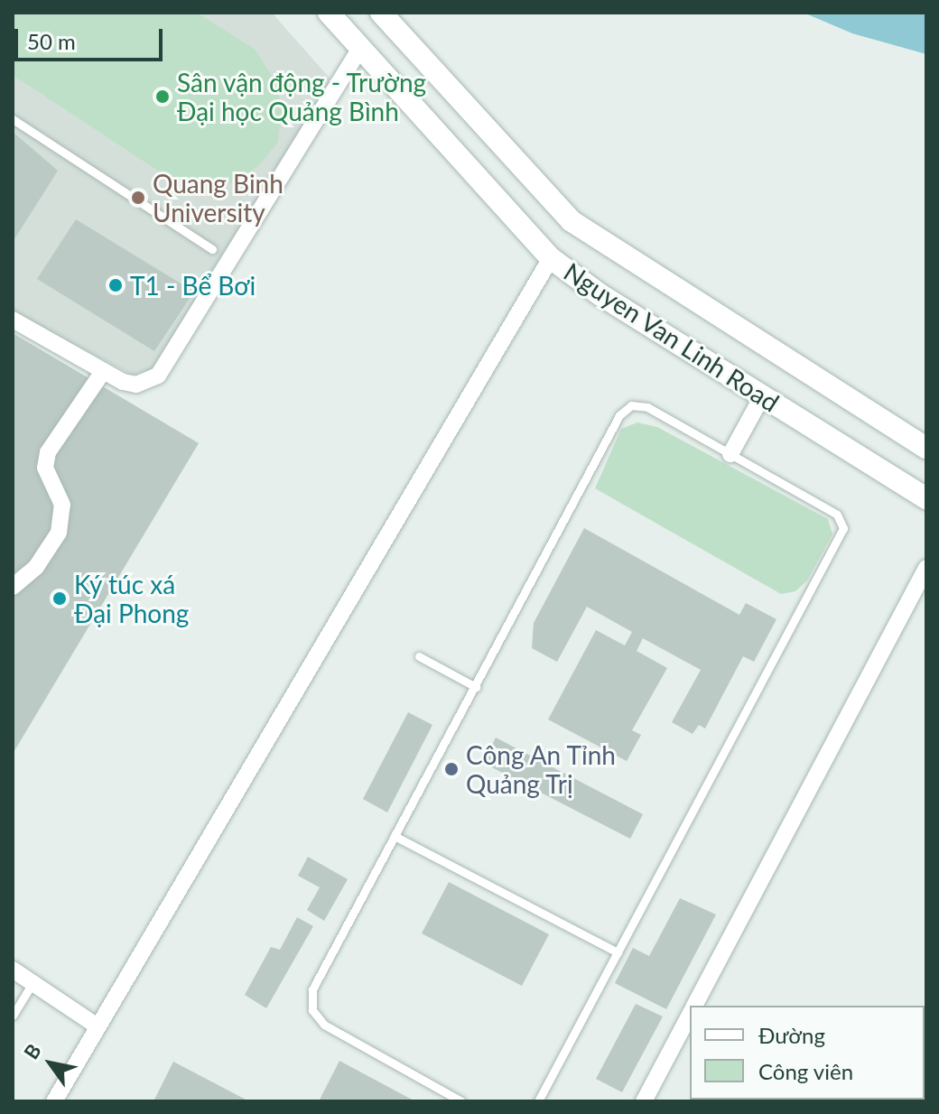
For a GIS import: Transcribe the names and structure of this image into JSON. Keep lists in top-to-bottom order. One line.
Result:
{"streets":{"street":["Nguyen Van Linh Road"]},"places":["Sân vận động - Trường Đại học Quảng Bình","Quang Binh University","T1 - Bể Bơi","Ký túc xá Đại Phong","Công An Tỉnh Quảng Trị"],"legend":["Đường","Công viên"],"scale_bar":"50 m","north":"top left"}
